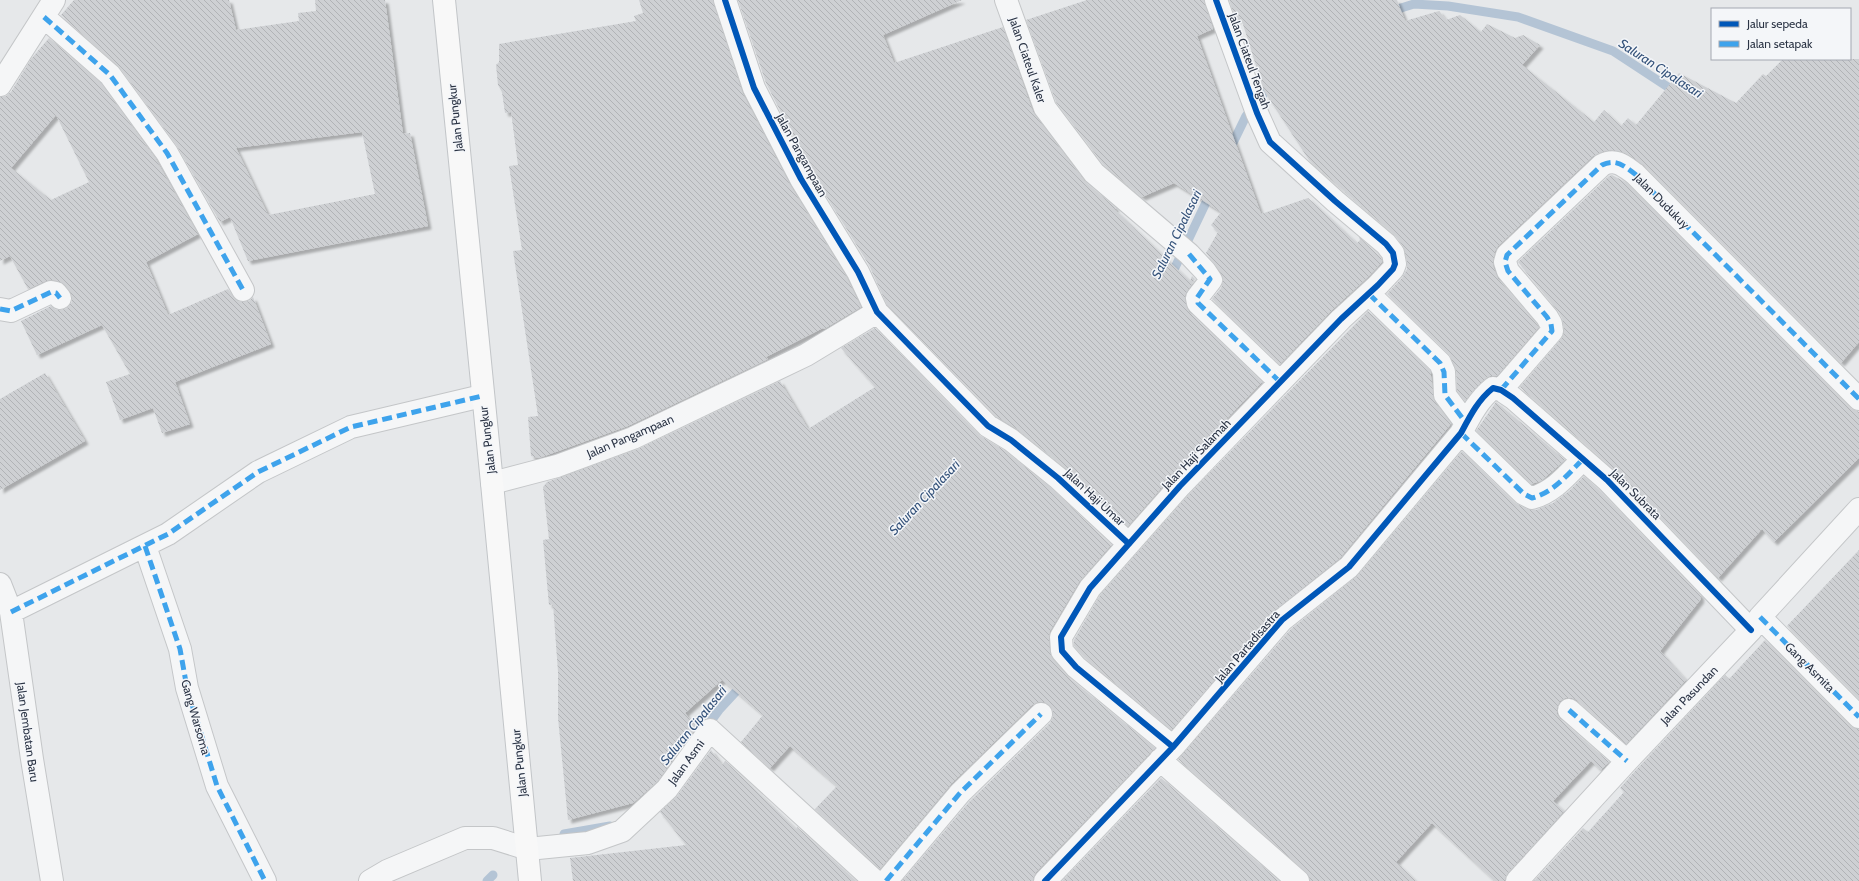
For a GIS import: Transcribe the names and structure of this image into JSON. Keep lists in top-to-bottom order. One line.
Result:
{"streets":{"main road":["Jalan Pungkur"],"street":["Jalan Ciateul Kaler","Jalan Ciateul Tengah","Jalan Pangampaan","Jalan Dudukuy","Jalan Haji Salamah","Jalan Subrata","Jalan Haji Umar","Jalan Partadisastra","Gang Asmita","Jalan Pasundan","Gang Warsoma","Jalan Jembatan Baru","Jalan Asmi"]},"crossings":[["Jalan Ciateul Kaler","Jalan Haji Salamah"],["Jalan Ciateul Tengah","Jalan Haji Salamah"],["Jalan Pungkur","Jalan Pangampaan"],["Jalan Pungkur","Jalan Asmi"],["Jalan Pangampaan","Jalan Haji Umar"],["Jalan Dudukuy","Jalan Subrata"],["Jalan Dudukuy","Jalan Partadisastra"],["Jalan Haji Salamah","Jalan Haji Umar"],["Jalan Subrata","Jalan Partadisastra"],["Jalan Subrata","Gang Asmita"],["Jalan Subrata","Jalan Pasundan"],["Gang Asmita","Jalan Pasundan"]],"water":["Saluran Cipalasari"],"legend":["Jalur sepeda","Jalan setapak"]}
